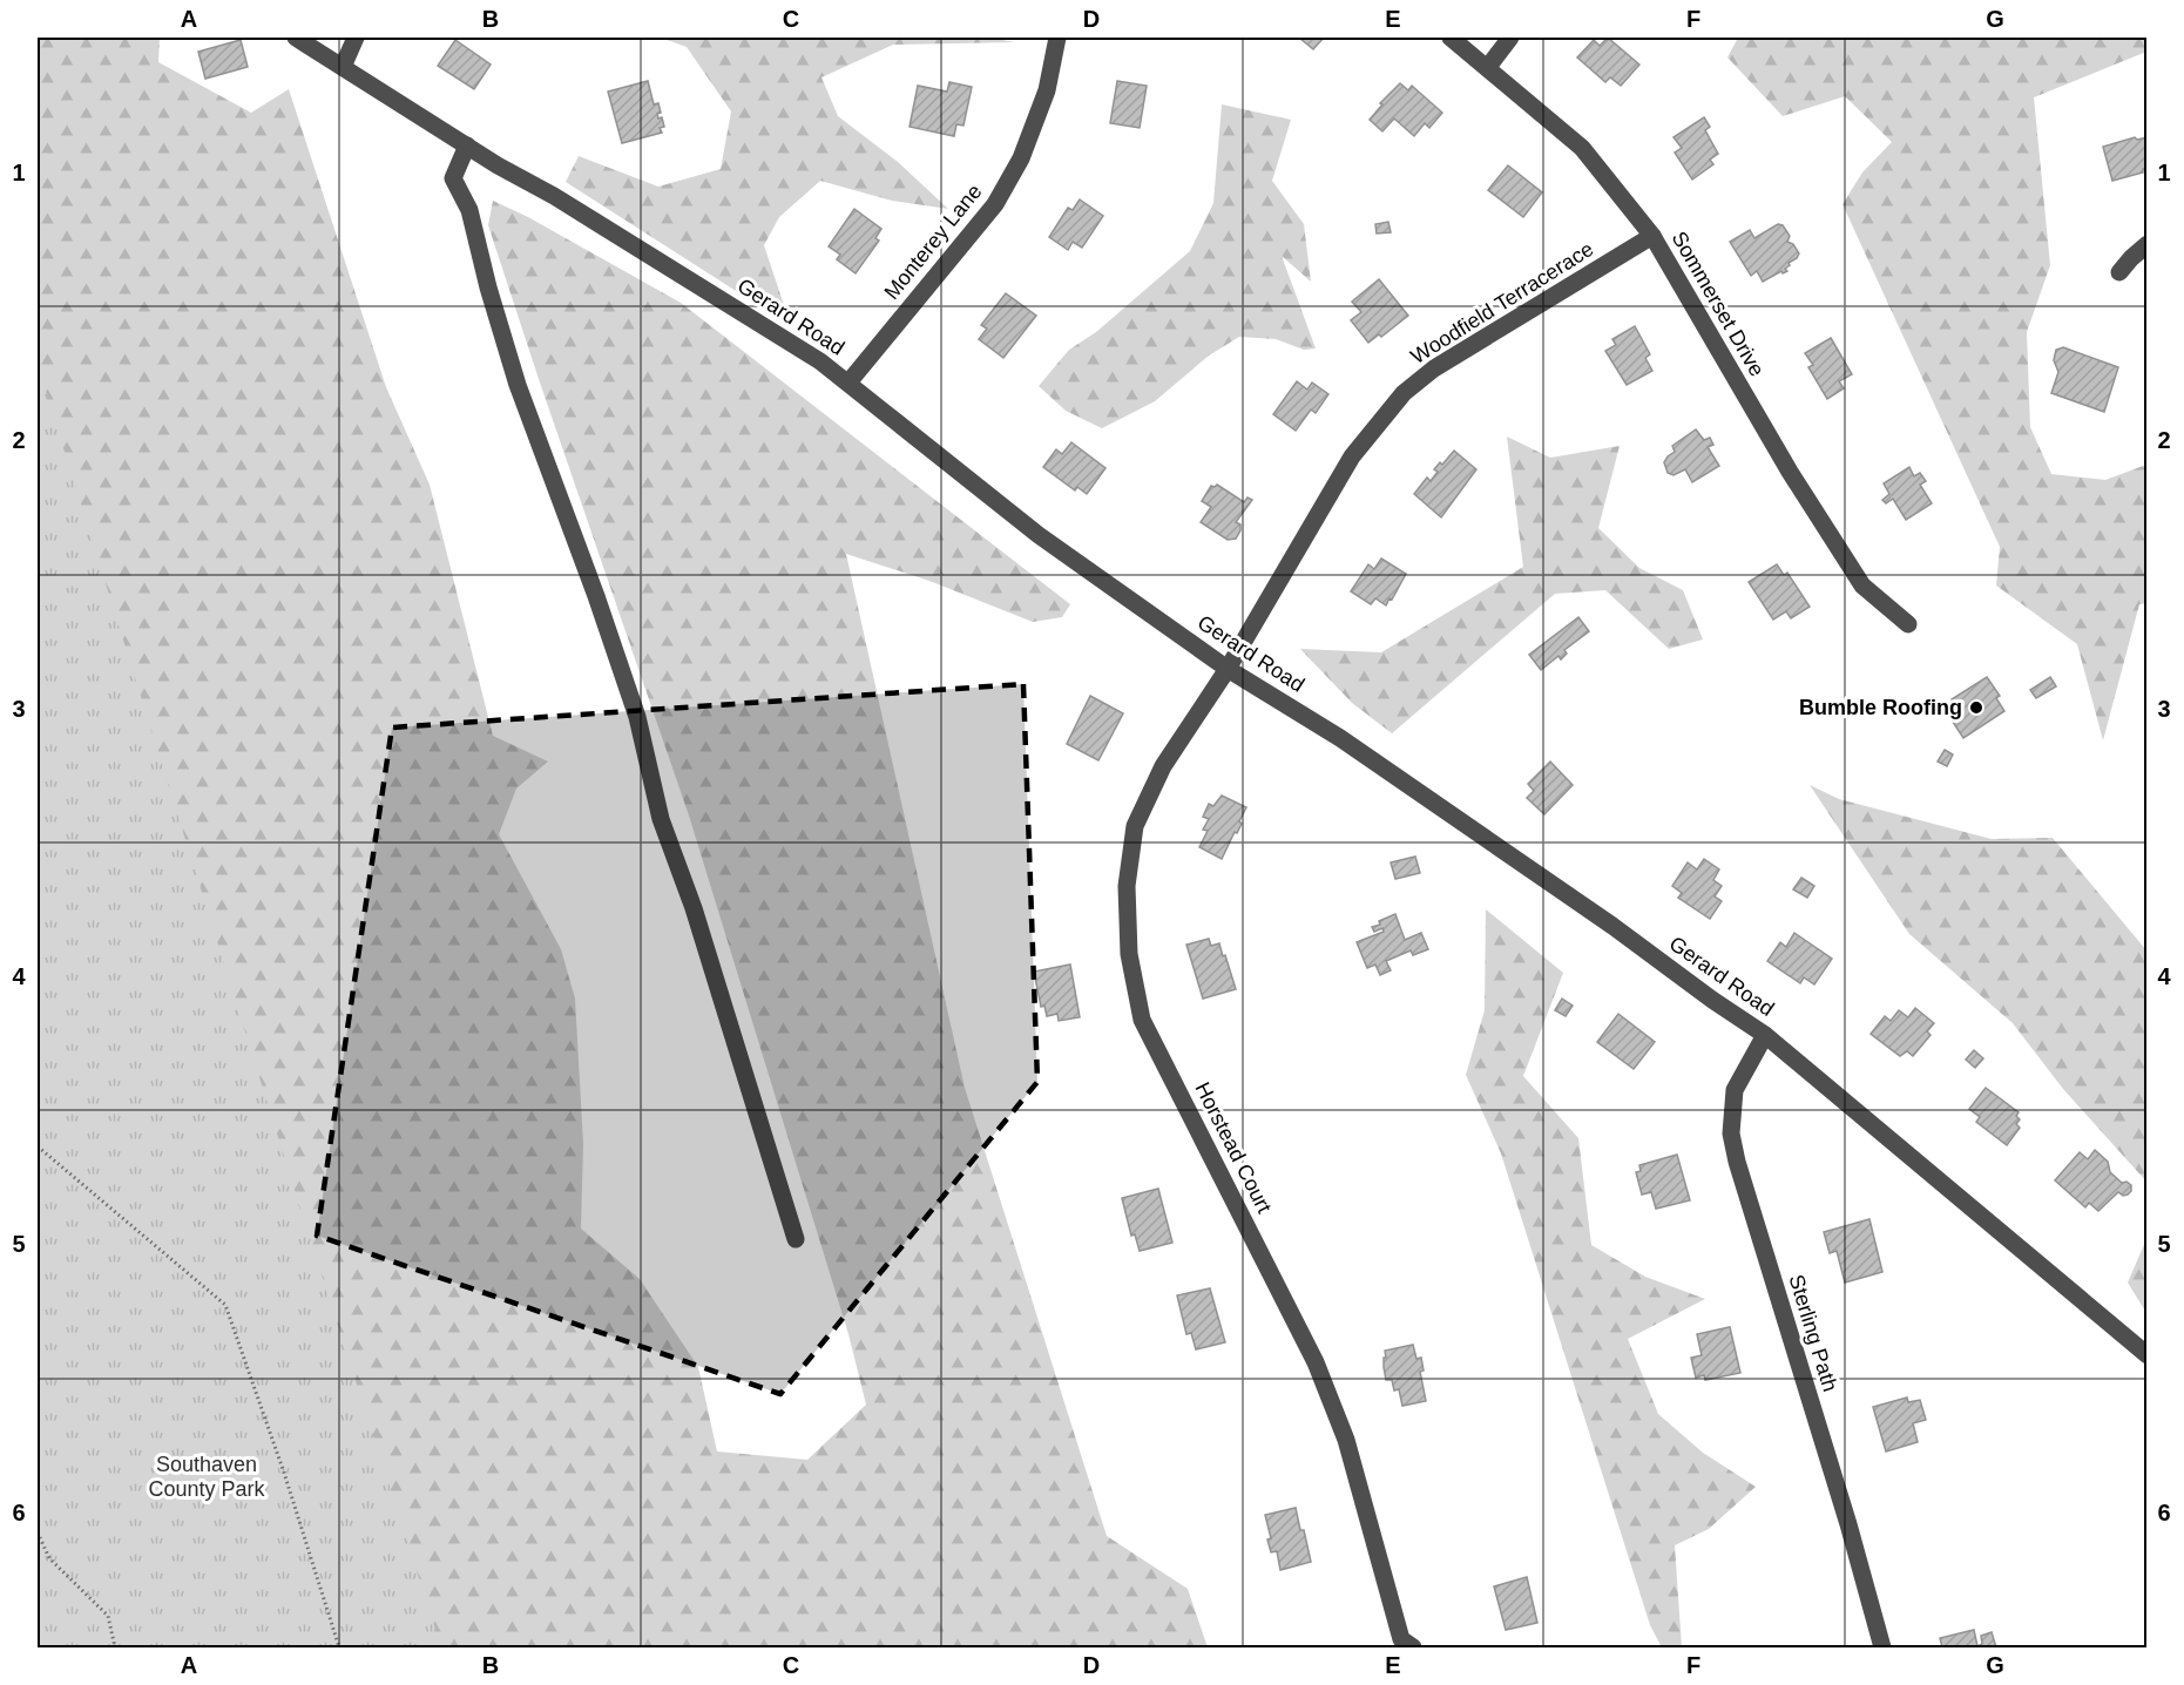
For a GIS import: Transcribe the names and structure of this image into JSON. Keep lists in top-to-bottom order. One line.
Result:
{"streets":{"street":["Monterey Lane","Woodfield Terracerace","Sommerset Drive","Gerard Road","Horstead Court","Sterling Path"]},"crossings":[["Monterey Lane","Gerard Road"],["Woodfield Terracerace","Sommerset Drive"],["Woodfield Terracerace","Gerard Road"],["Woodfield Terracerace","Horstead Court"],["Gerard Road","Horstead Court"],["Gerard Road","Sterling Path"]],"parks":["Southaven County Park"],"places":["Bumble Roofing"],"grid":{"columns":["A","B","C","D","E","F","G"],"rows":["1","2","3","4","5","6"]}}
